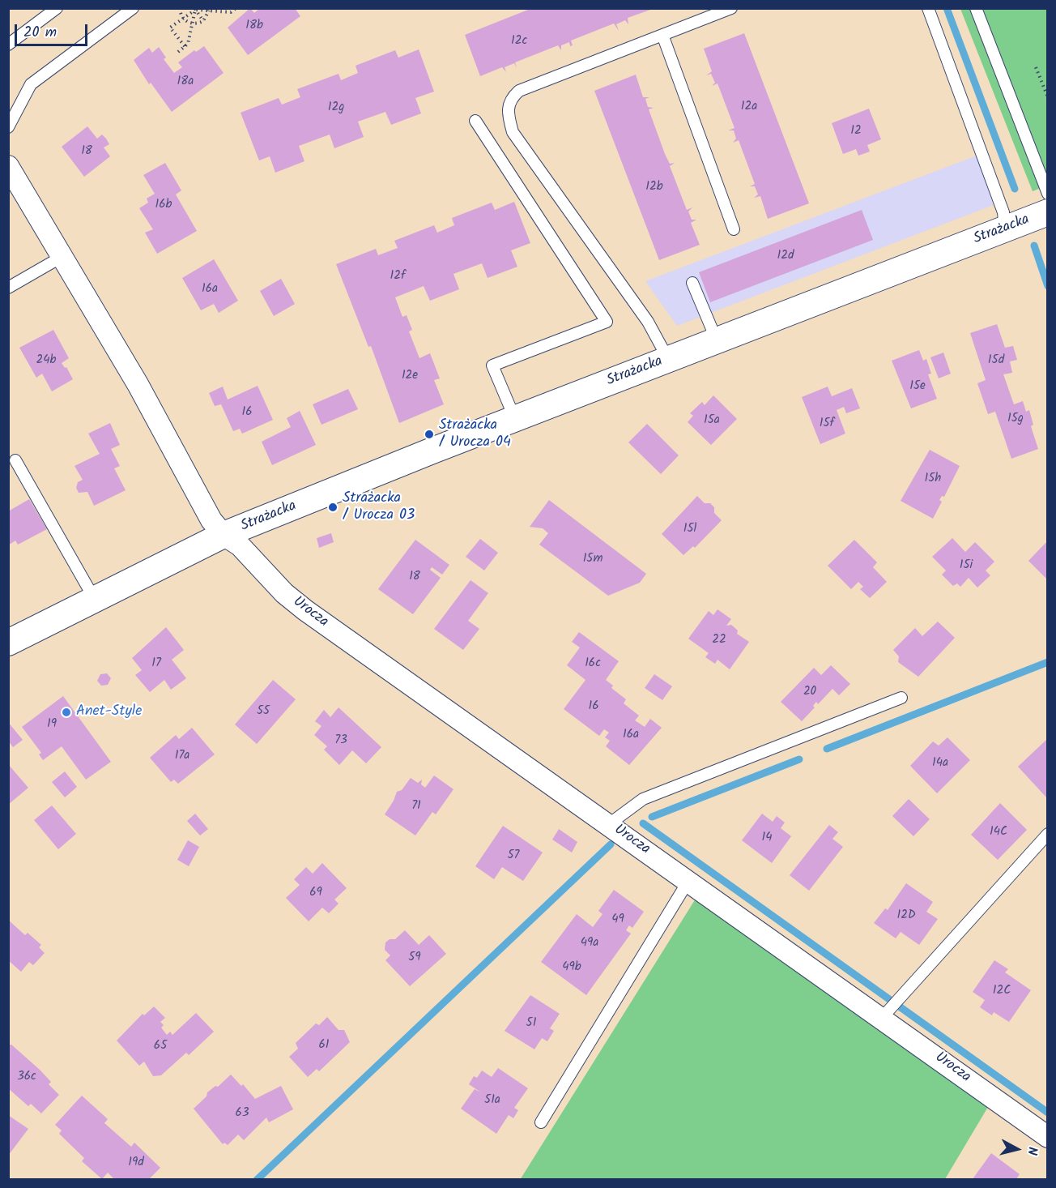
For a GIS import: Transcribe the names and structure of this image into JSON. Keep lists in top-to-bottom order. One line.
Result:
{"streets":{"street":["Strażacka","Urocza"]},"crossings":[["Strażacka","Urocza"]],"places":["Strażacka / Urocza 04","Strażacka / Urocza 03","Anet-Style"],"house_numbers":["18b","12c","18a","12a","12g","12","18","12b","16b","12d","12f","16a","24b","15d","12e","15e","16","15g","15a","15f","15h","15l","15m","15i","18","22","17","16c","20","16","55","19","16a","73","17a","14a","71","14C","14","57","69","12D","49","49a","59","49b","12C","51","61","65","36c","51a","63","19d"],"scale_bar":"20 m","north":"right"}
